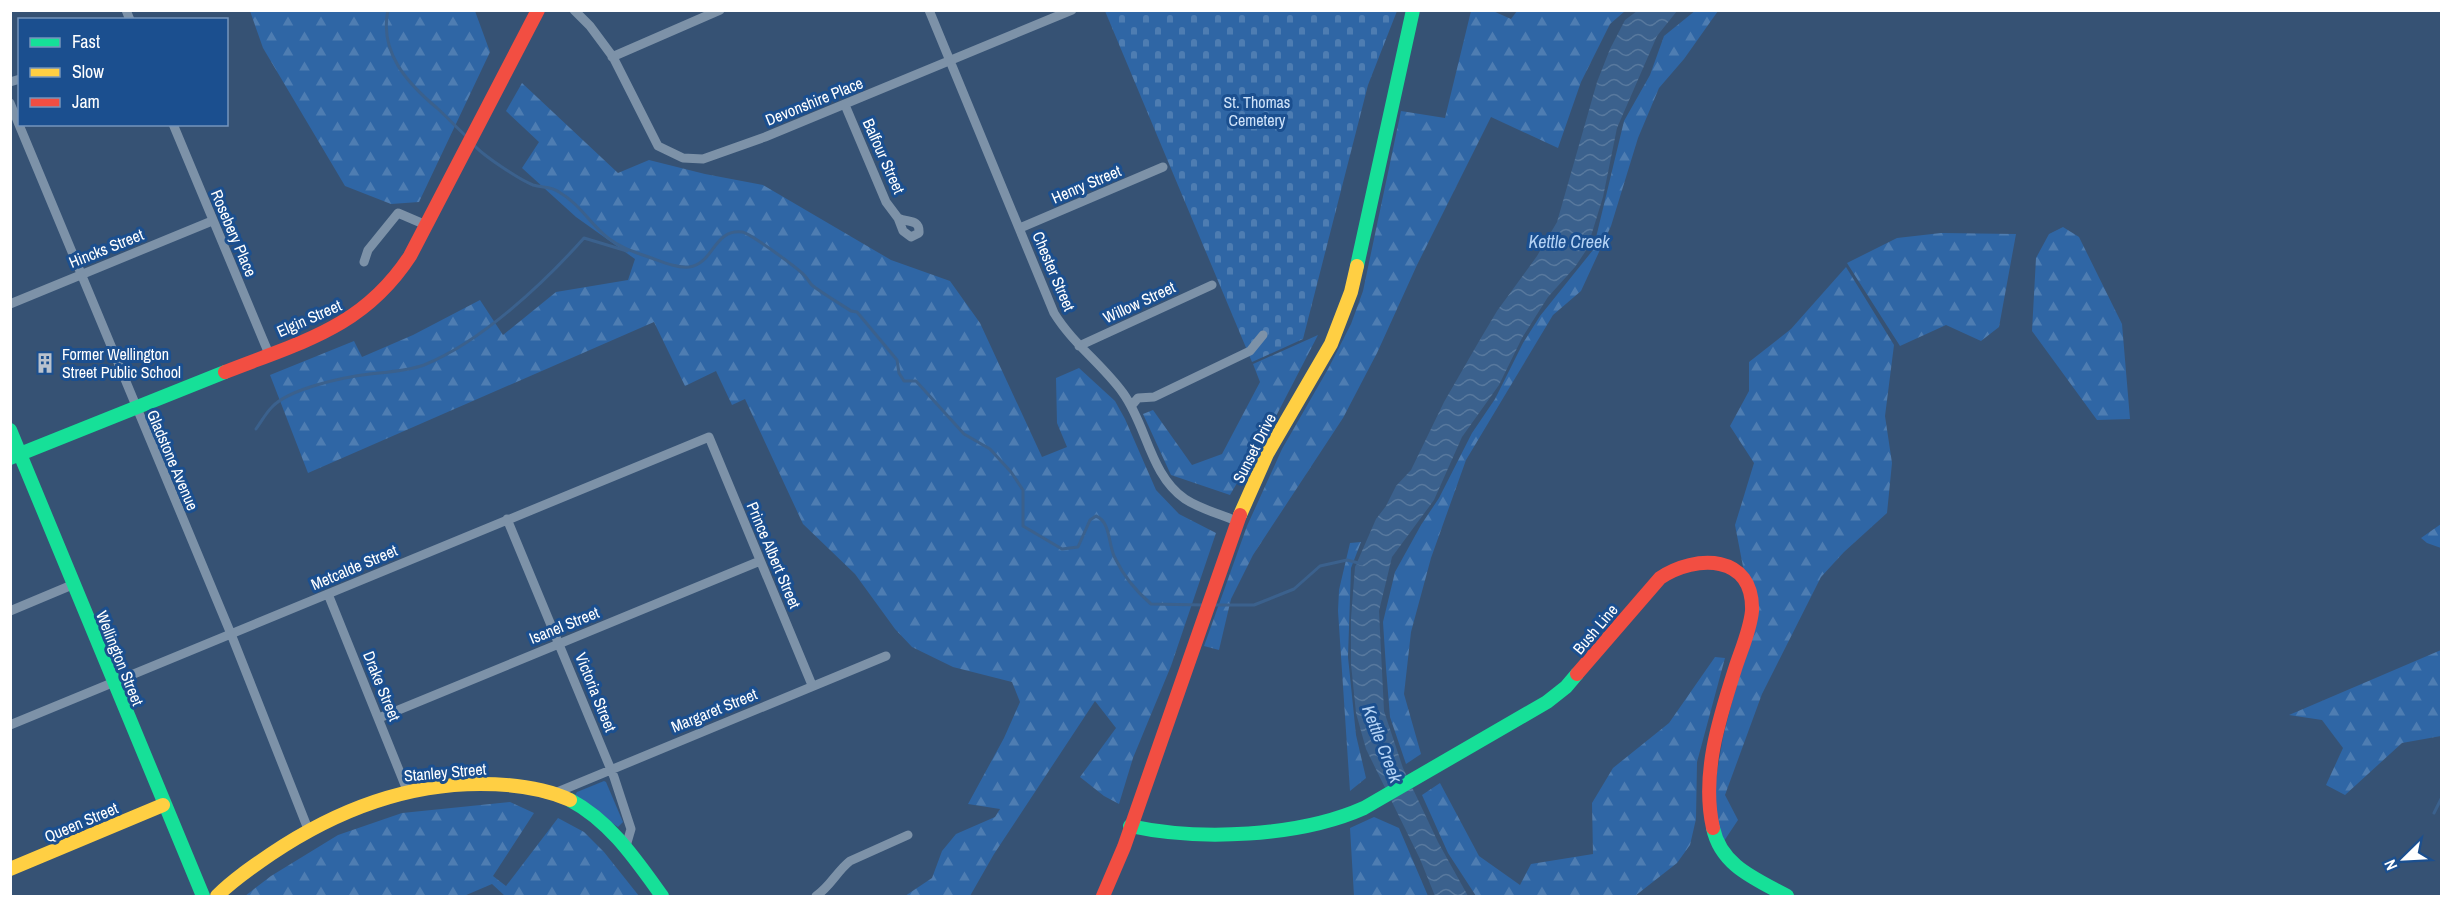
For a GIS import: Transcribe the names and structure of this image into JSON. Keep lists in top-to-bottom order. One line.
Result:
{"streets":{"street":["Devonshire Place","Balfour Street","Henry Street","Rosebery Place","Hincks Street","Chester Street","Willow Street","Elgin Street","Sunset Drive","Gladstone Avenue","Prince Albert Street","Metcalde Street","Isanel Street","Bush Line","Wellington Street","Drake Street","Victoria Street","Margaret Street","Stanley Street","Queen Street"]},"crossings":[["Devonshire Place","Balfour Street"],["Devonshire Place","Chester Street"],["Henry Street","Chester Street"],["Rosebery Place","Hincks Street"],["Rosebery Place","Elgin Street"],["Hincks Street","Gladstone Avenue"],["Chester Street","Willow Street"],["Chester Street","Sunset Drive"],["Elgin Street","Gladstone Avenue"],["Elgin Street","Wellington Street"],["Sunset Drive","Bush Line"],["Gladstone Avenue","Metcalde Street"],["Gladstone Avenue","Stanley Street"],["Prince Albert Street","Metcalde Street"],["Prince Albert Street","Isanel Street"],["Prince Albert Street","Margaret Street"],["Metcalde Street","Wellington Street"],["Metcalde Street","Drake Street"],["Metcalde Street","Victoria Street"],["Isanel Street","Drake Street"],["Isanel Street","Victoria Street"],["Wellington Street","Queen Street"],["Drake Street","Stanley Street"],["Victoria Street","Margaret Street"],["Victoria Street","Stanley Street"],["Margaret Street","Stanley Street"]],"water":["Kettle Creek"],"parks":["St. Thomas Cemetery"],"places":{"building":["Former Wellington Street Public School"]},"legend":["Fast","Slow","Jam"],"north":"bottom left"}
